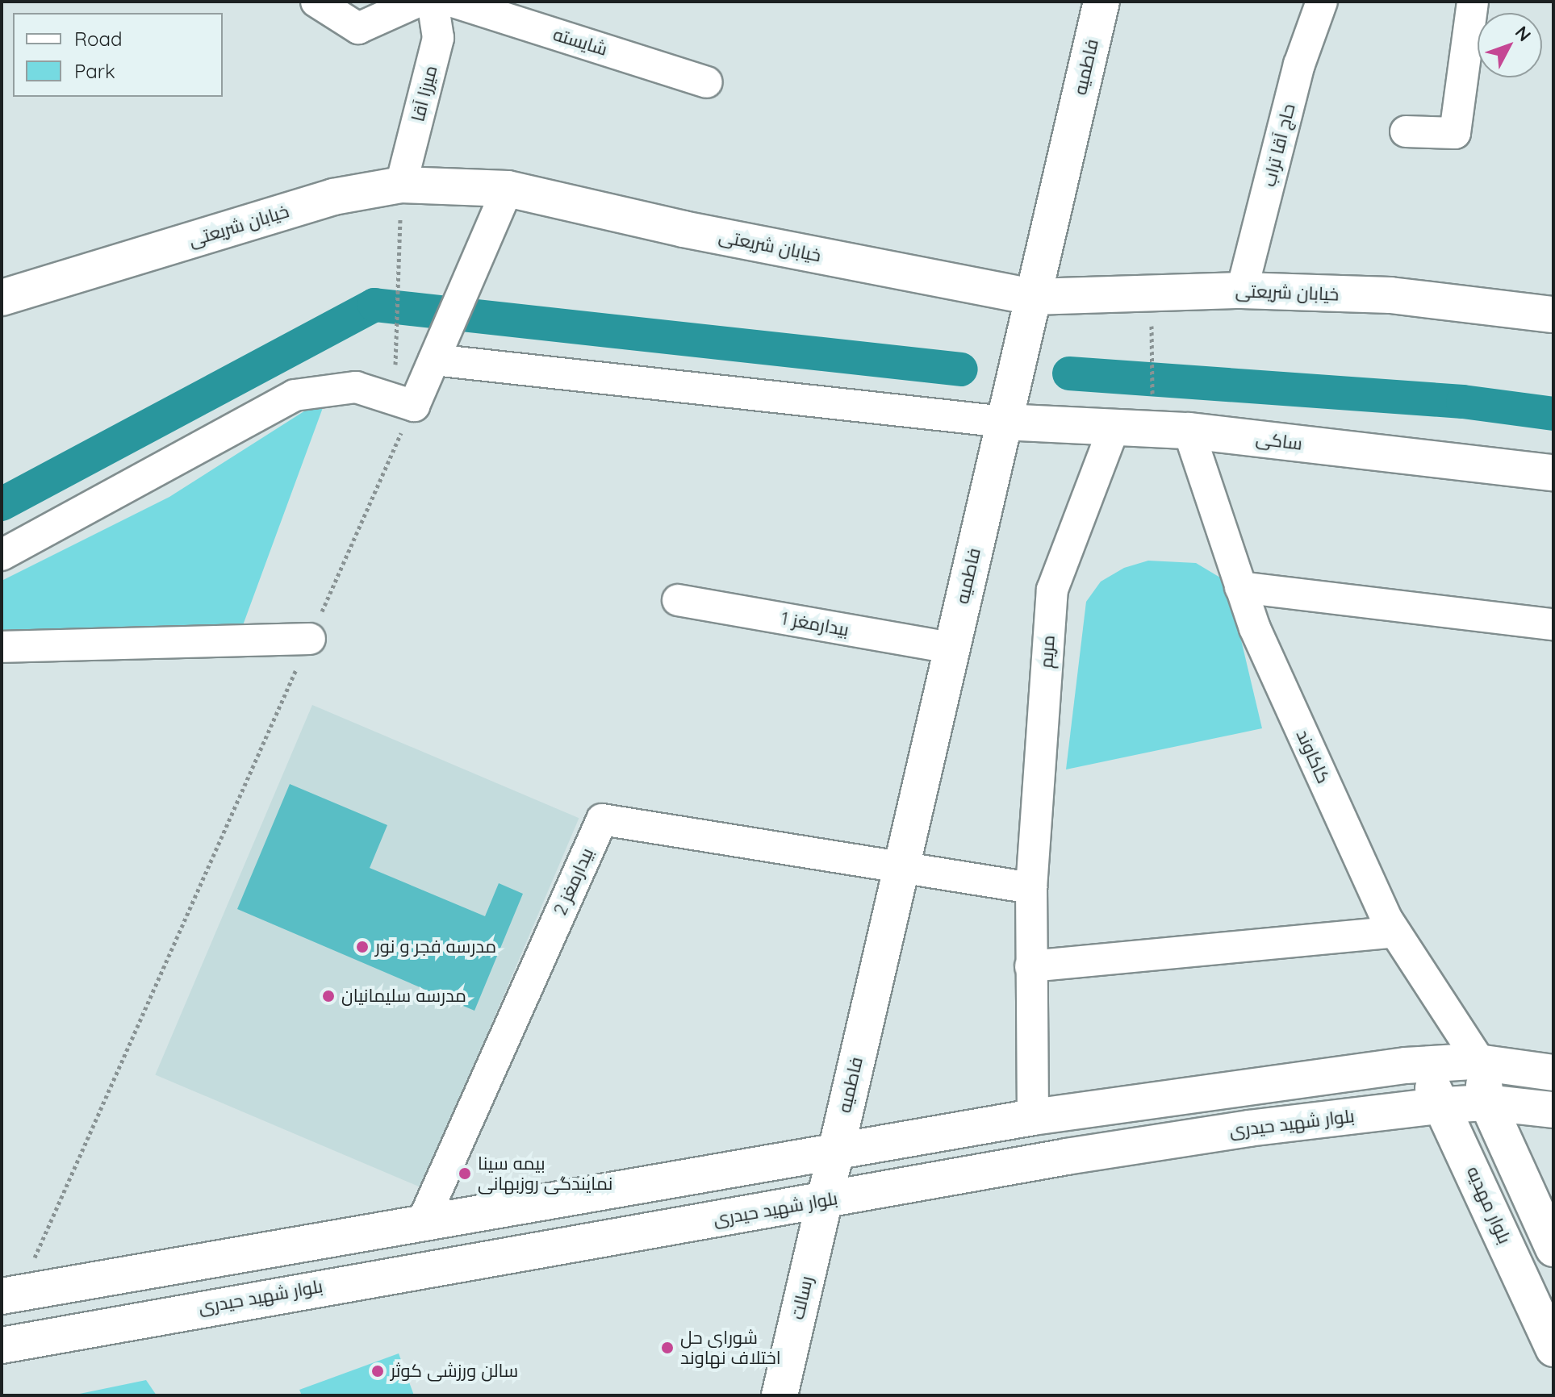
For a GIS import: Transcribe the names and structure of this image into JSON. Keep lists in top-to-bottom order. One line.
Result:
{"streets":{"main road":["فاطمیه","خیابان شریعتی","ساکی","بلوار شهید حیدری","بلوار مهدیه","رسالت"],"street":["شایسته","میرزا آقا","حاج آقا تراب","بیدارمغز 1","مریم","کاکاوند","بیدارمغز 2"]},"crossings":[["فاطمیه","خیابان شریعتی"],["فاطمیه","ساکی"],["فاطمیه","بیدارمغز 1"],["فاطمیه","بیدارمغز 2"],["فاطمیه","بلوار شهید حیدری"],["فاطمیه","رسالت"],["میرزا آقا","خیابان شریعتی"],["حاج آقا تراب","خیابان شریعتی"],["ساکی","مریم"],["ساکی","کاکاوند"],["بلوار شهید حیدری","بلوار مهدیه"],["بلوار شهید حیدری","رسالت"]],"places":["مدرسه فجر و نور","مدرسه سلیمانیان","بیمه سینا نمایندگی روزبهانی","شورای حل اختلاف نهاوند","سالن ورزشی کوثر"],"legend":["Road","Park"],"north":"top right"}
